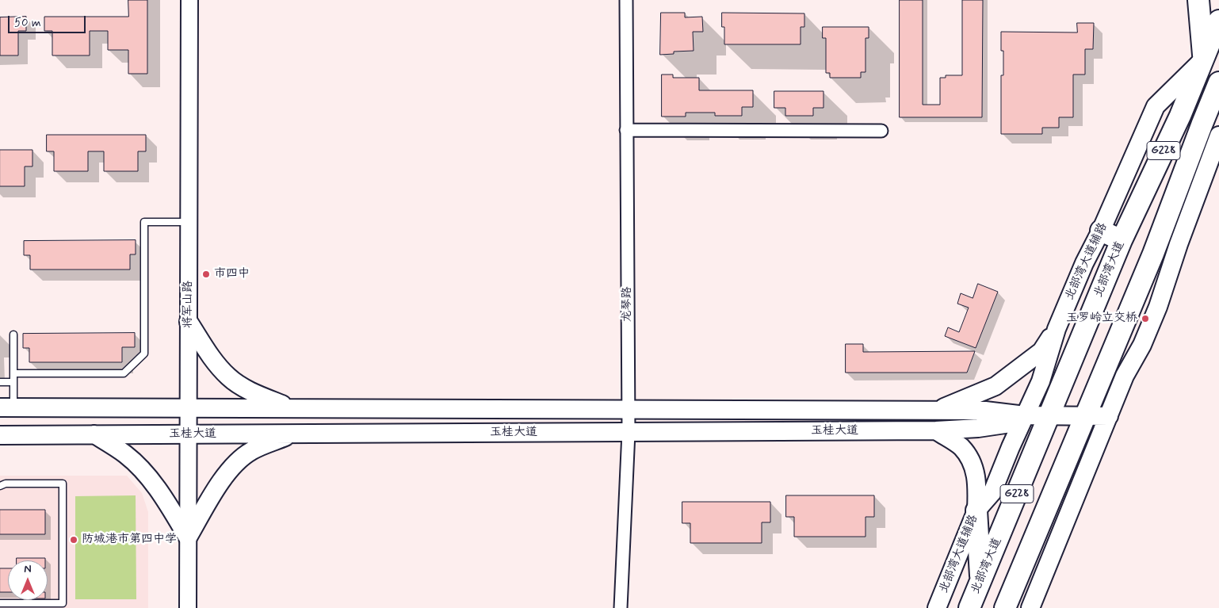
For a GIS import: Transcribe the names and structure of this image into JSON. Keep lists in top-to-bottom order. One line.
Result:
{"streets":{"highway":["G228","北部湾大道"],"main road":["北部湾大道辅路","玉桂大道"],"street":["将军山路","龙琴路"]},"crossings":[["G228","玉桂大道"],["北部湾大道辅路","北部湾大道"],["北部湾大道辅路","玉桂大道"],["北部湾大道","玉桂大道"],["将军山路","玉桂大道"],["龙琴路","玉桂大道"]],"places":["市四中","玉罗岭立交桥","防城港市第四中学"],"scale_bar":"50 m","north":"top"}
